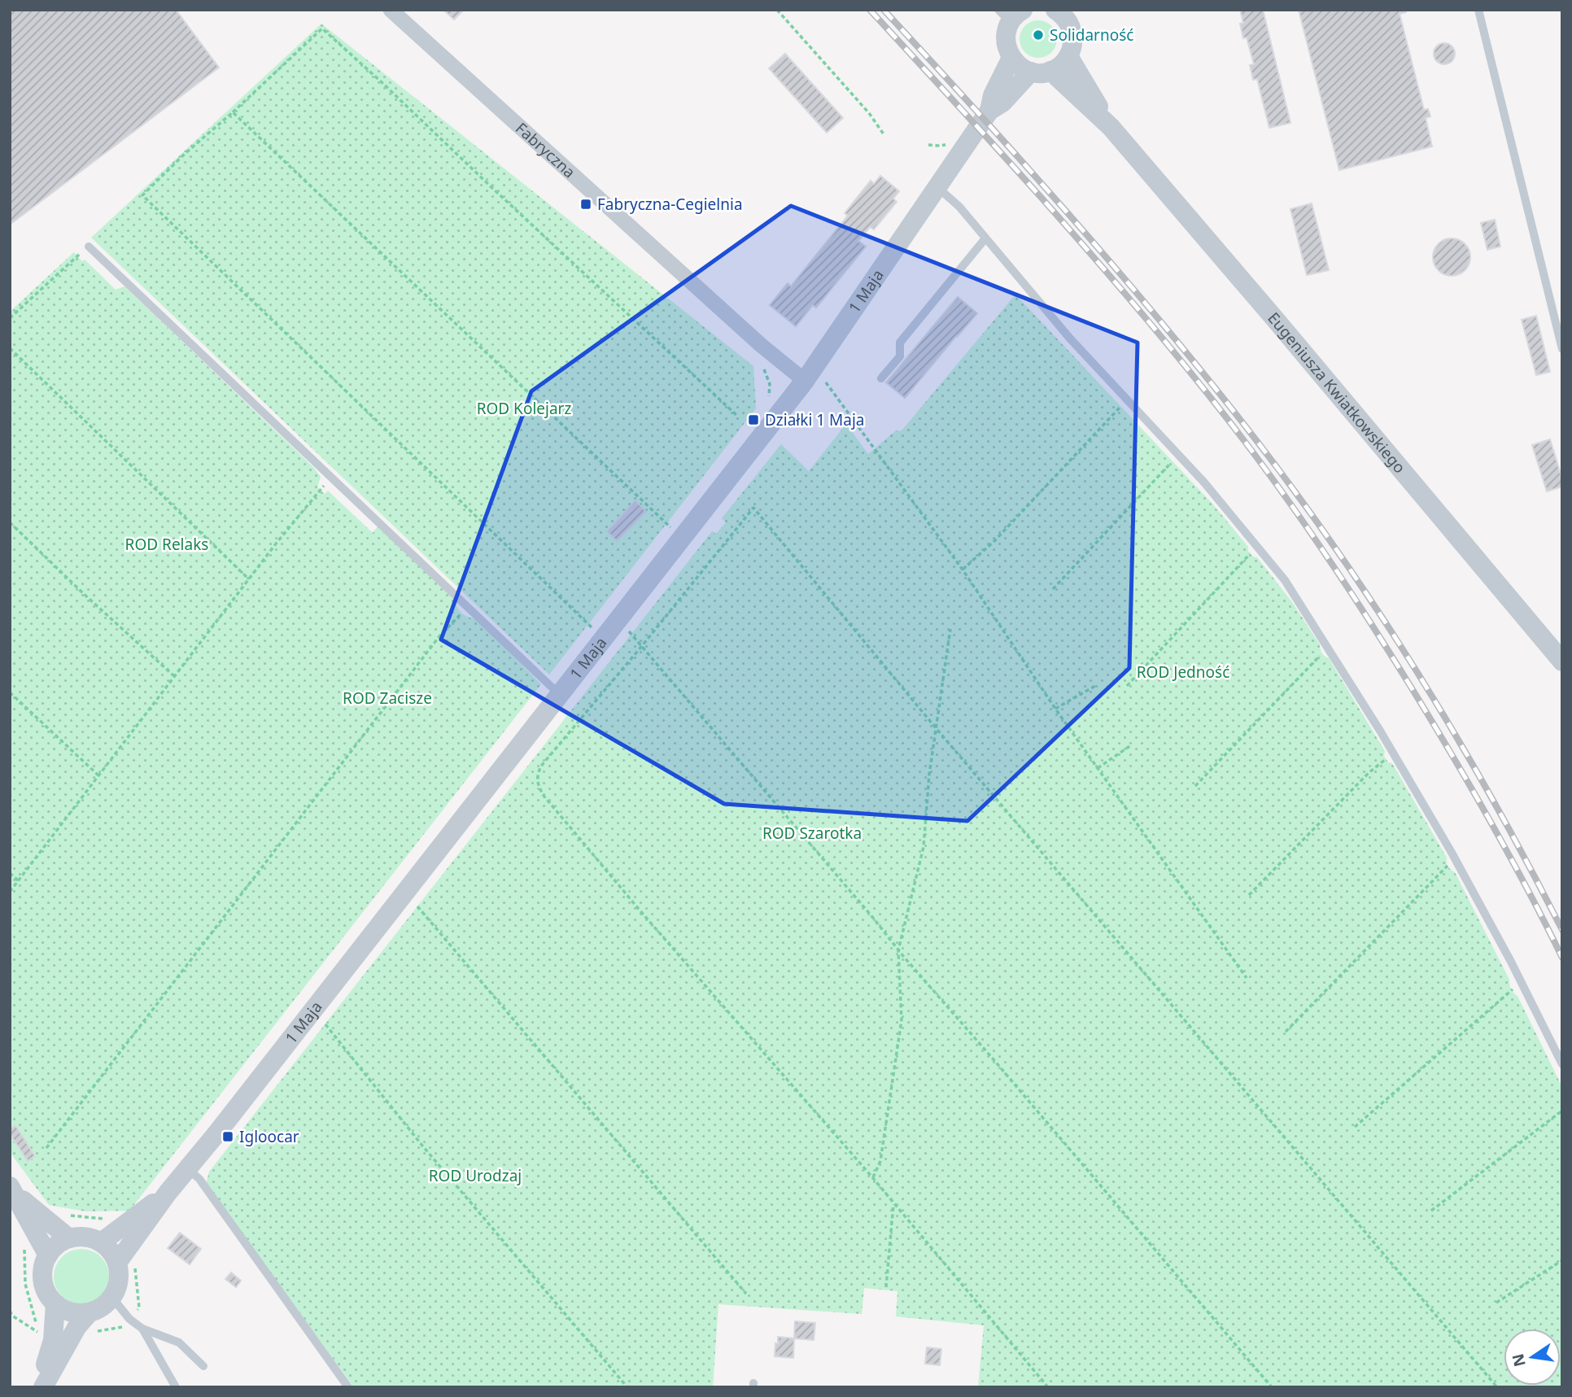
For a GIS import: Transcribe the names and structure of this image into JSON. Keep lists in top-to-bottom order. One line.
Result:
{"streets":{"street":["Fabryczna","1 Maja","Eugeniusza Kwiatkowskiego"]},"crossings":[["Fabryczna","1 Maja"],["1 Maja","Eugeniusza Kwiatkowskiego"]],"parks":["ROD Kolejarz","ROD Relaks","ROD Jedność","ROD Zacisze","ROD Szarotka","ROD Urodzaj"],"places":{"other":["Solidarność"],"transit":["Fabryczna-Cegielnia","Działki 1 Maja","Igloocar"]},"north":"left"}
